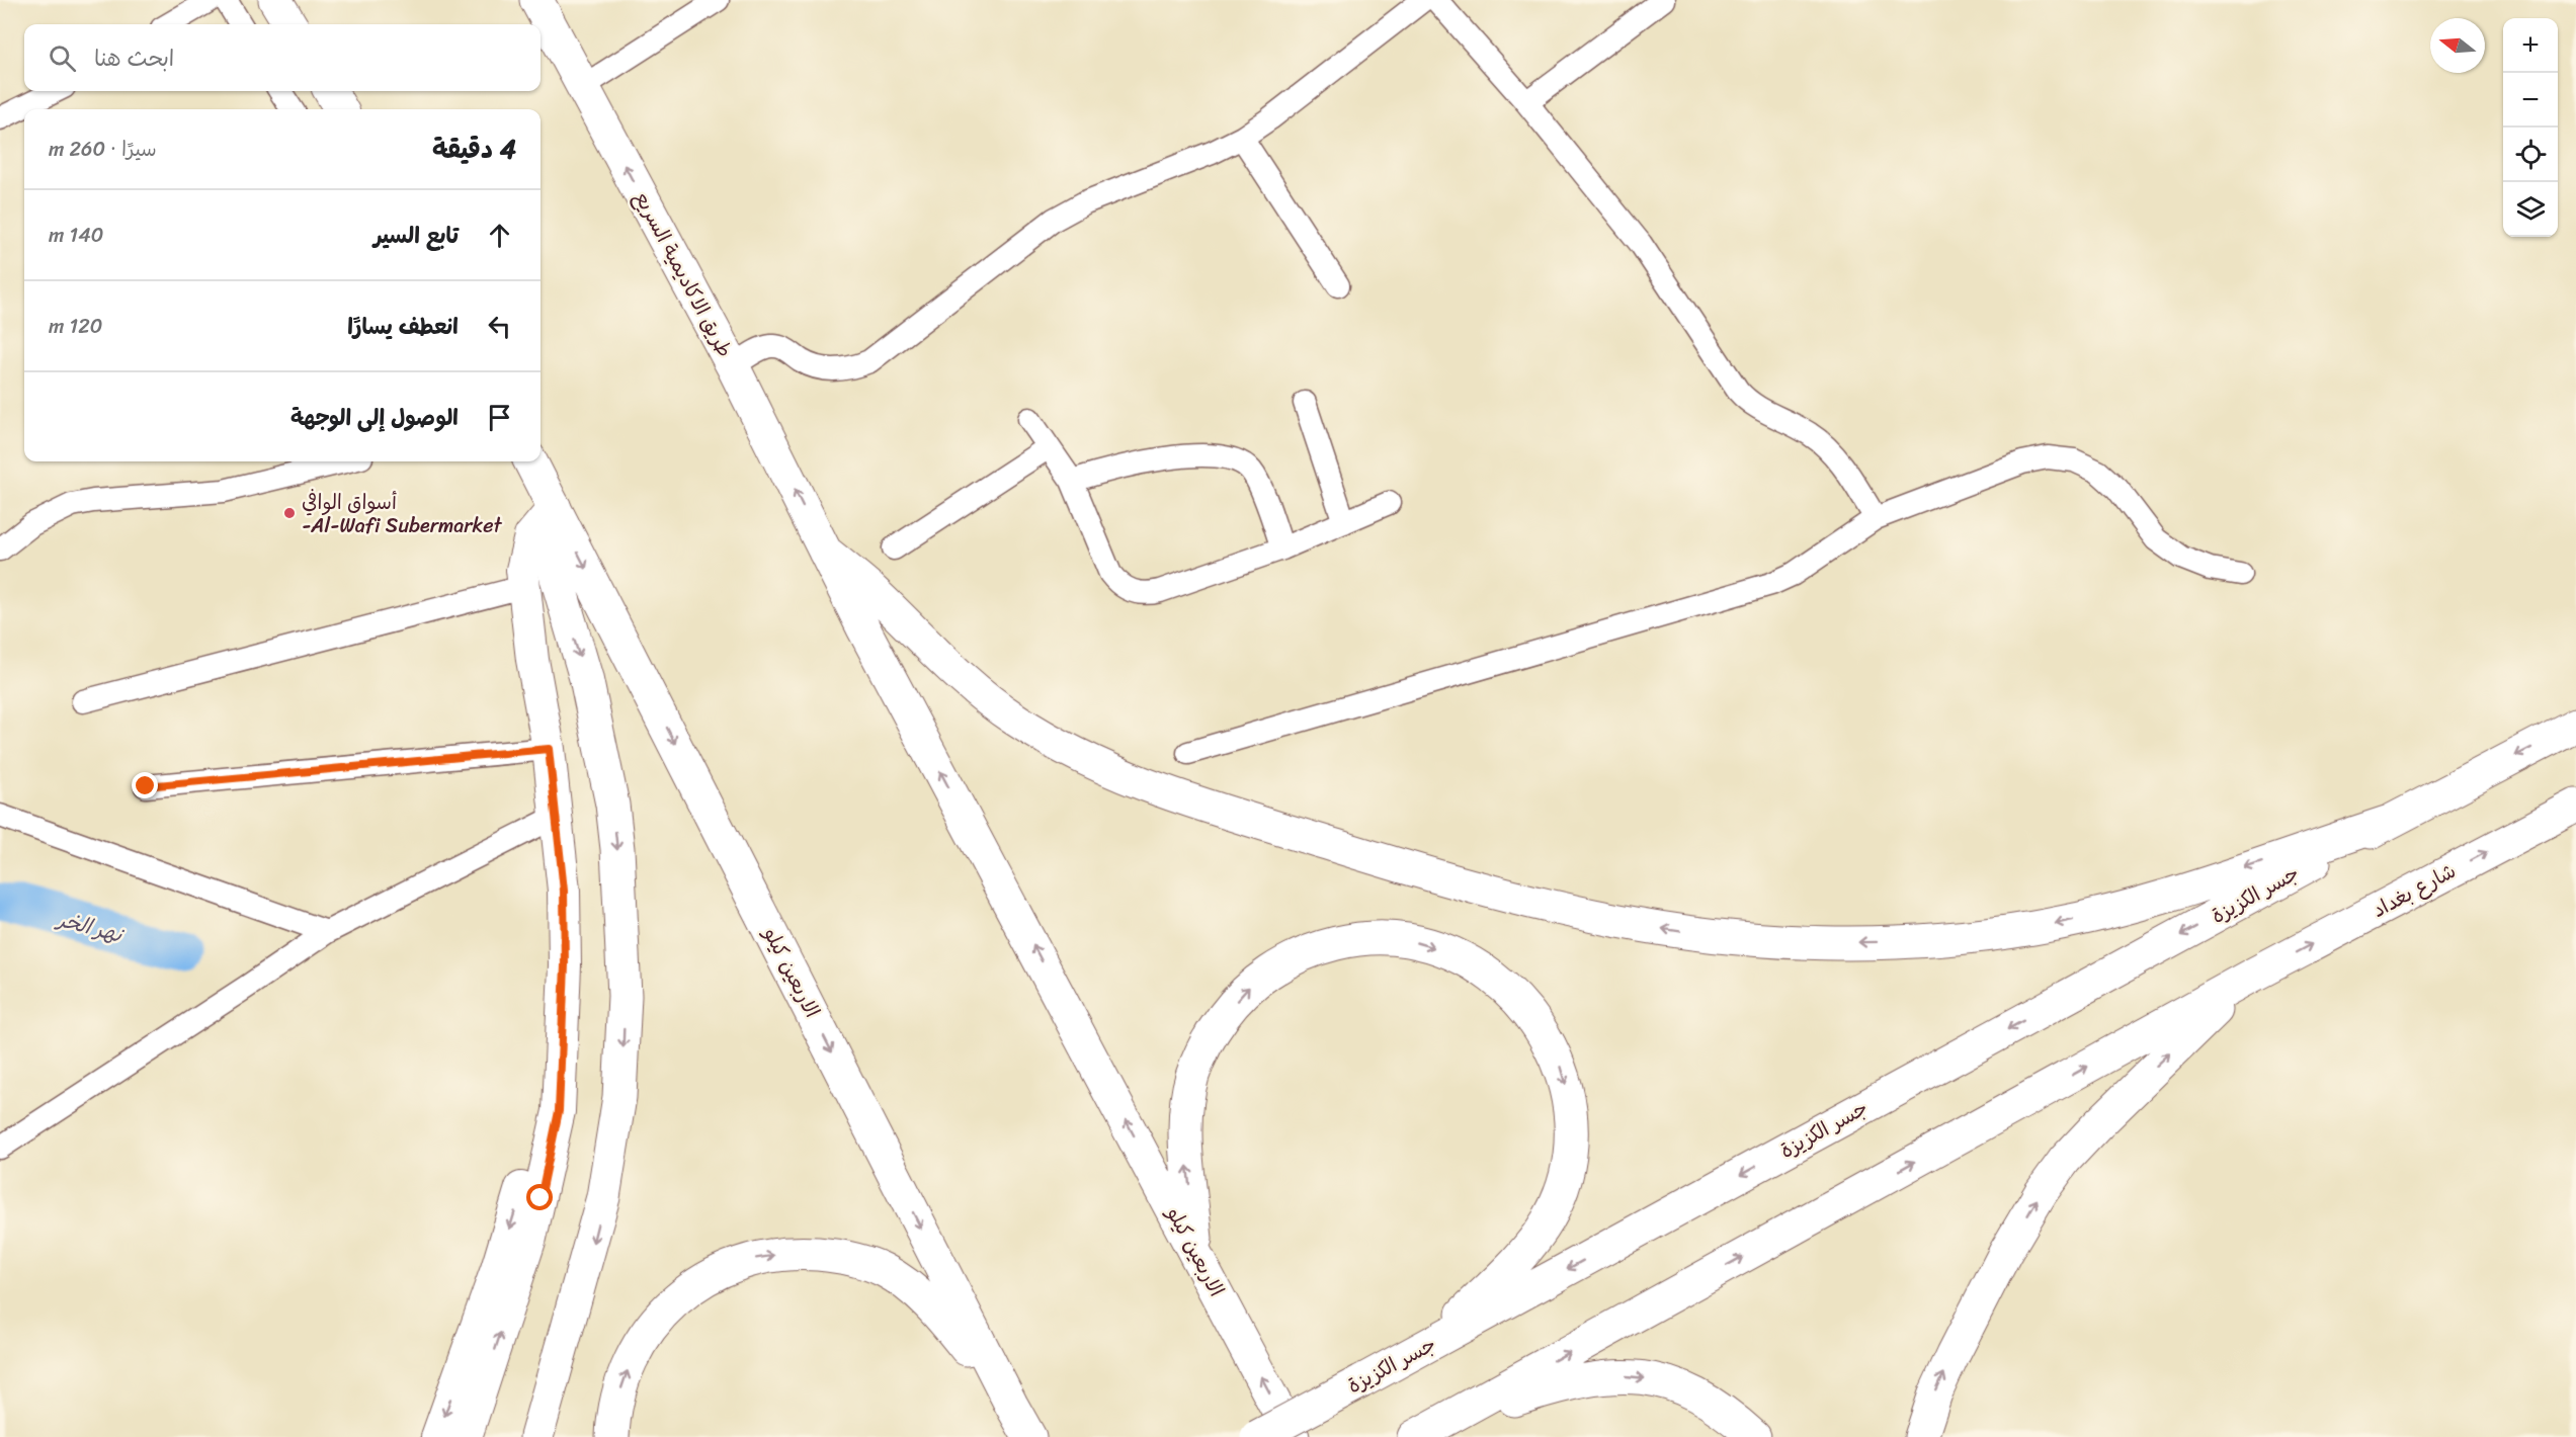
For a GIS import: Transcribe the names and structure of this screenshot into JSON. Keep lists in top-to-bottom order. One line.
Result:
{"streets":{"highway":["طريق الاكاديمية السريع","شارع بغداد","جسر الكزيزة","الاربعين كيلو"]},"crossings":[["طريق الاكاديمية السريع","الاربعين كيلو"]],"one_way":["طريق الاكاديمية السريع"],"water":["نهر الخر"],"places":["أسواق الوافي -Al-Wafi Subermarket"],"north":"left","page":{"map_buttons":["+","−"],"search":"ابحث هنا","heading":["4 دقيقة","سيرًا · 260 m"],"list":[["تابع السير","140 m"],["انعطف يسارًا","120 m"],"الوصول إلى الوجهة"]}}
